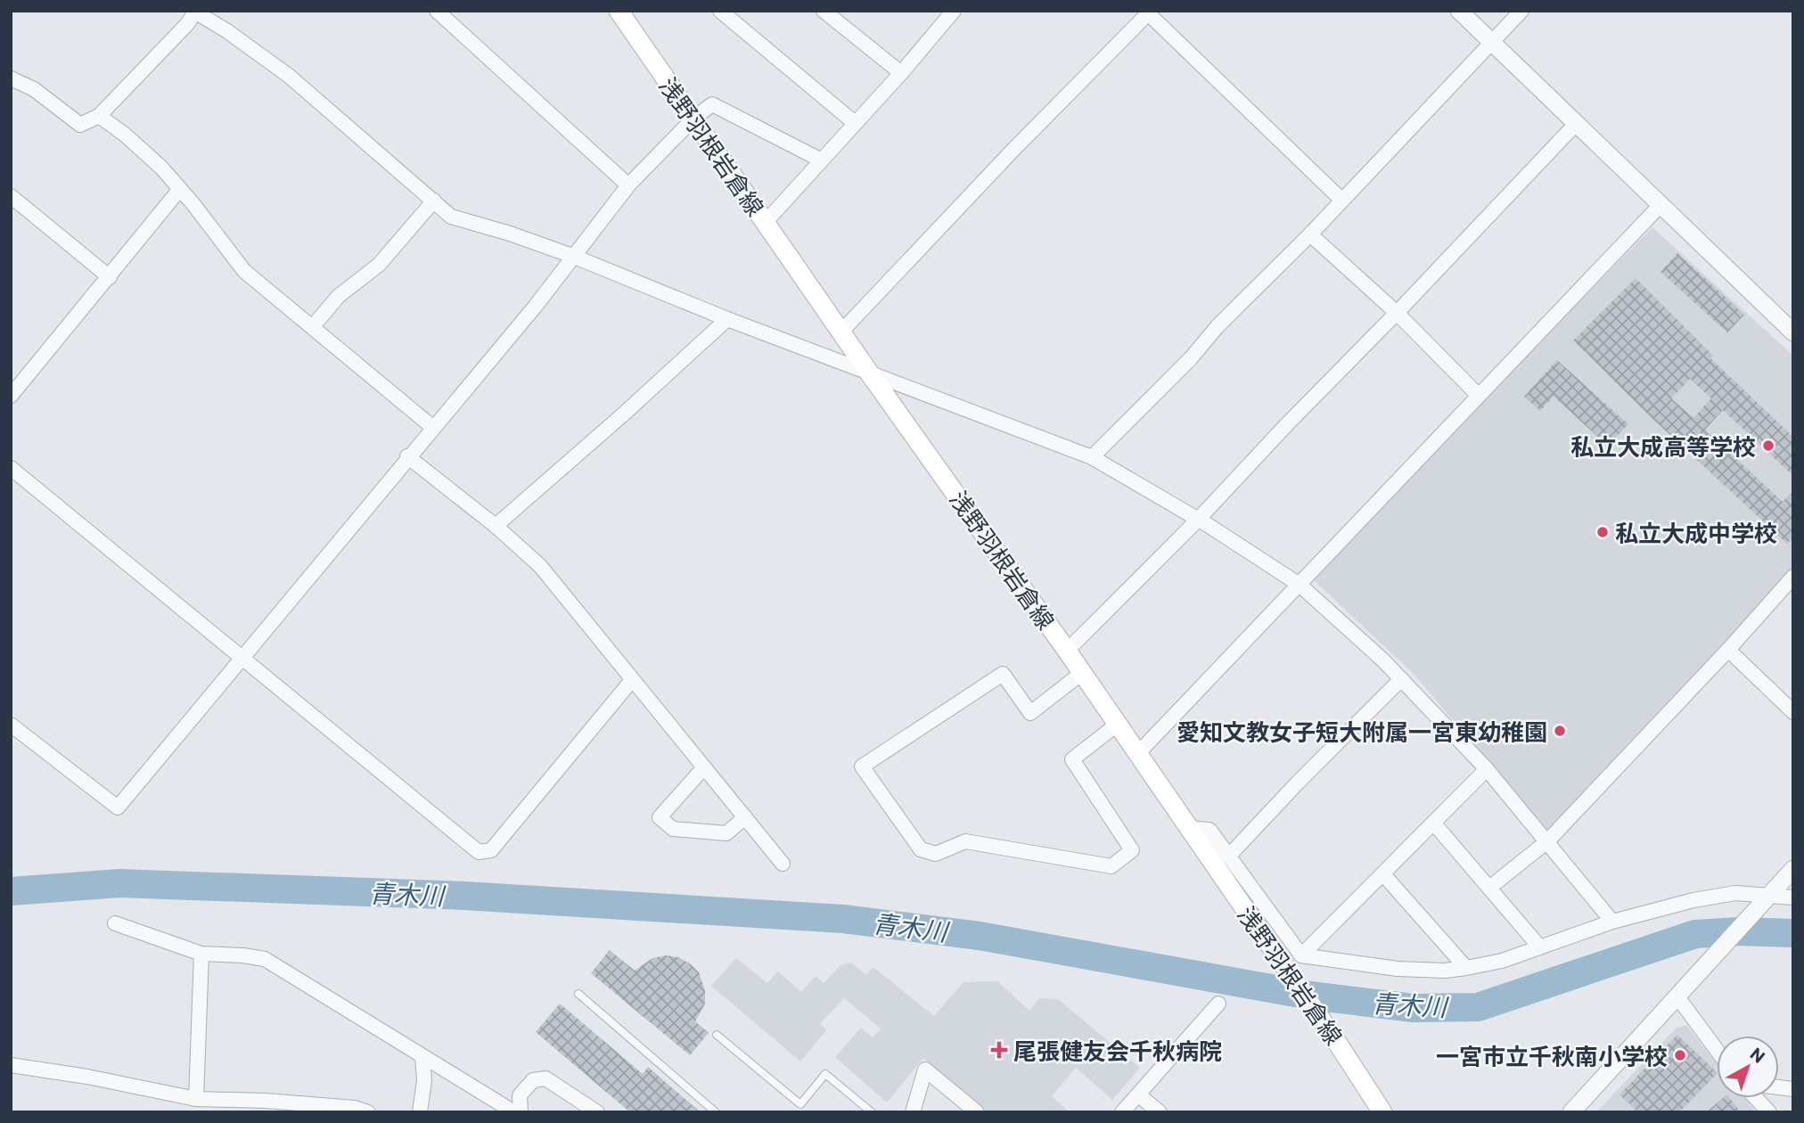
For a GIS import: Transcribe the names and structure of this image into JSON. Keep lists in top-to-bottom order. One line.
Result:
{"streets":{"main road":["浅野羽根岩倉線"]},"water":["青木川"],"places":{"other":["私立大成高等学校","私立大成中学校","愛知文教女子短大附属一宮東幼稚園","一宮市立千秋南小学校"],"health":["尾張健友会千秋病院"]},"north":"top right"}
